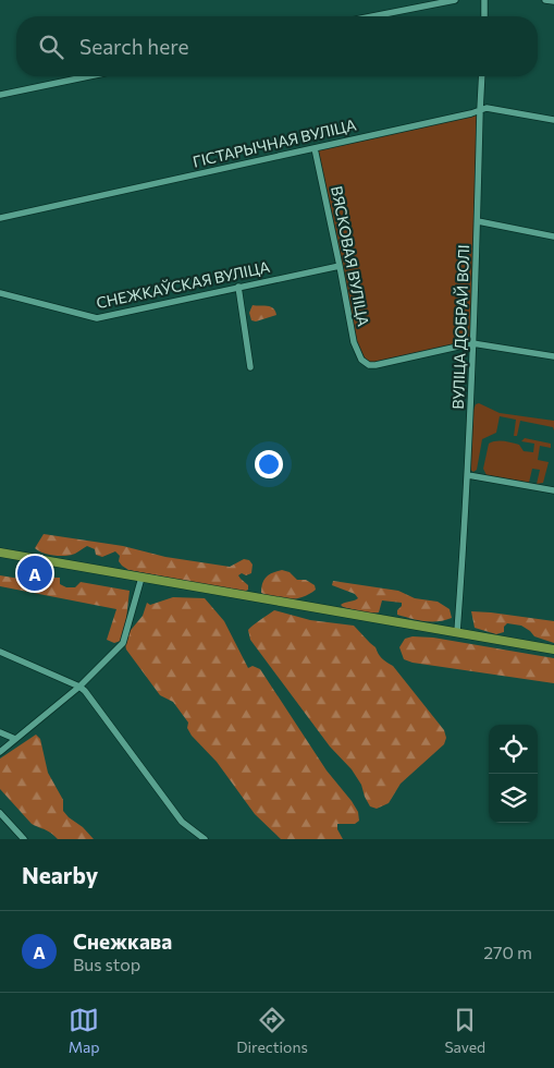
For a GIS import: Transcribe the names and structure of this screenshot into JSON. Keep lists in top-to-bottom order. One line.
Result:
{"streets":{"street":["ГІСТАРЫЧНАЯ ВУЛІЦА","ВЯСКОВАЯ ВУЛІЦА","СНЕЖКАЎСКАЯ ВУЛІЦА","ВУЛІЦА ДОБРАЙ ВОЛІ"]},"crossings":[["ГІСТАРЫЧНАЯ ВУЛІЦА","ВЯСКОВАЯ ВУЛІЦА"],["ГІСТАРЫЧНАЯ ВУЛІЦА","ВУЛІЦА ДОБРАЙ ВОЛІ"],["ВЯСКОВАЯ ВУЛІЦА","СНЕЖКАЎСКАЯ ВУЛІЦА"],["ВЯСКОВАЯ ВУЛІЦА","ВУЛІЦА ДОБРАЙ ВОЛІ"]],"page":{"search":"Search here","pins":"A","heading":"Nearby","list":[{"mark":"A","name":"Снежкава","note":"Bus stop","value":"270 m"}],"nav":["Map","Directions","Saved"]}}
